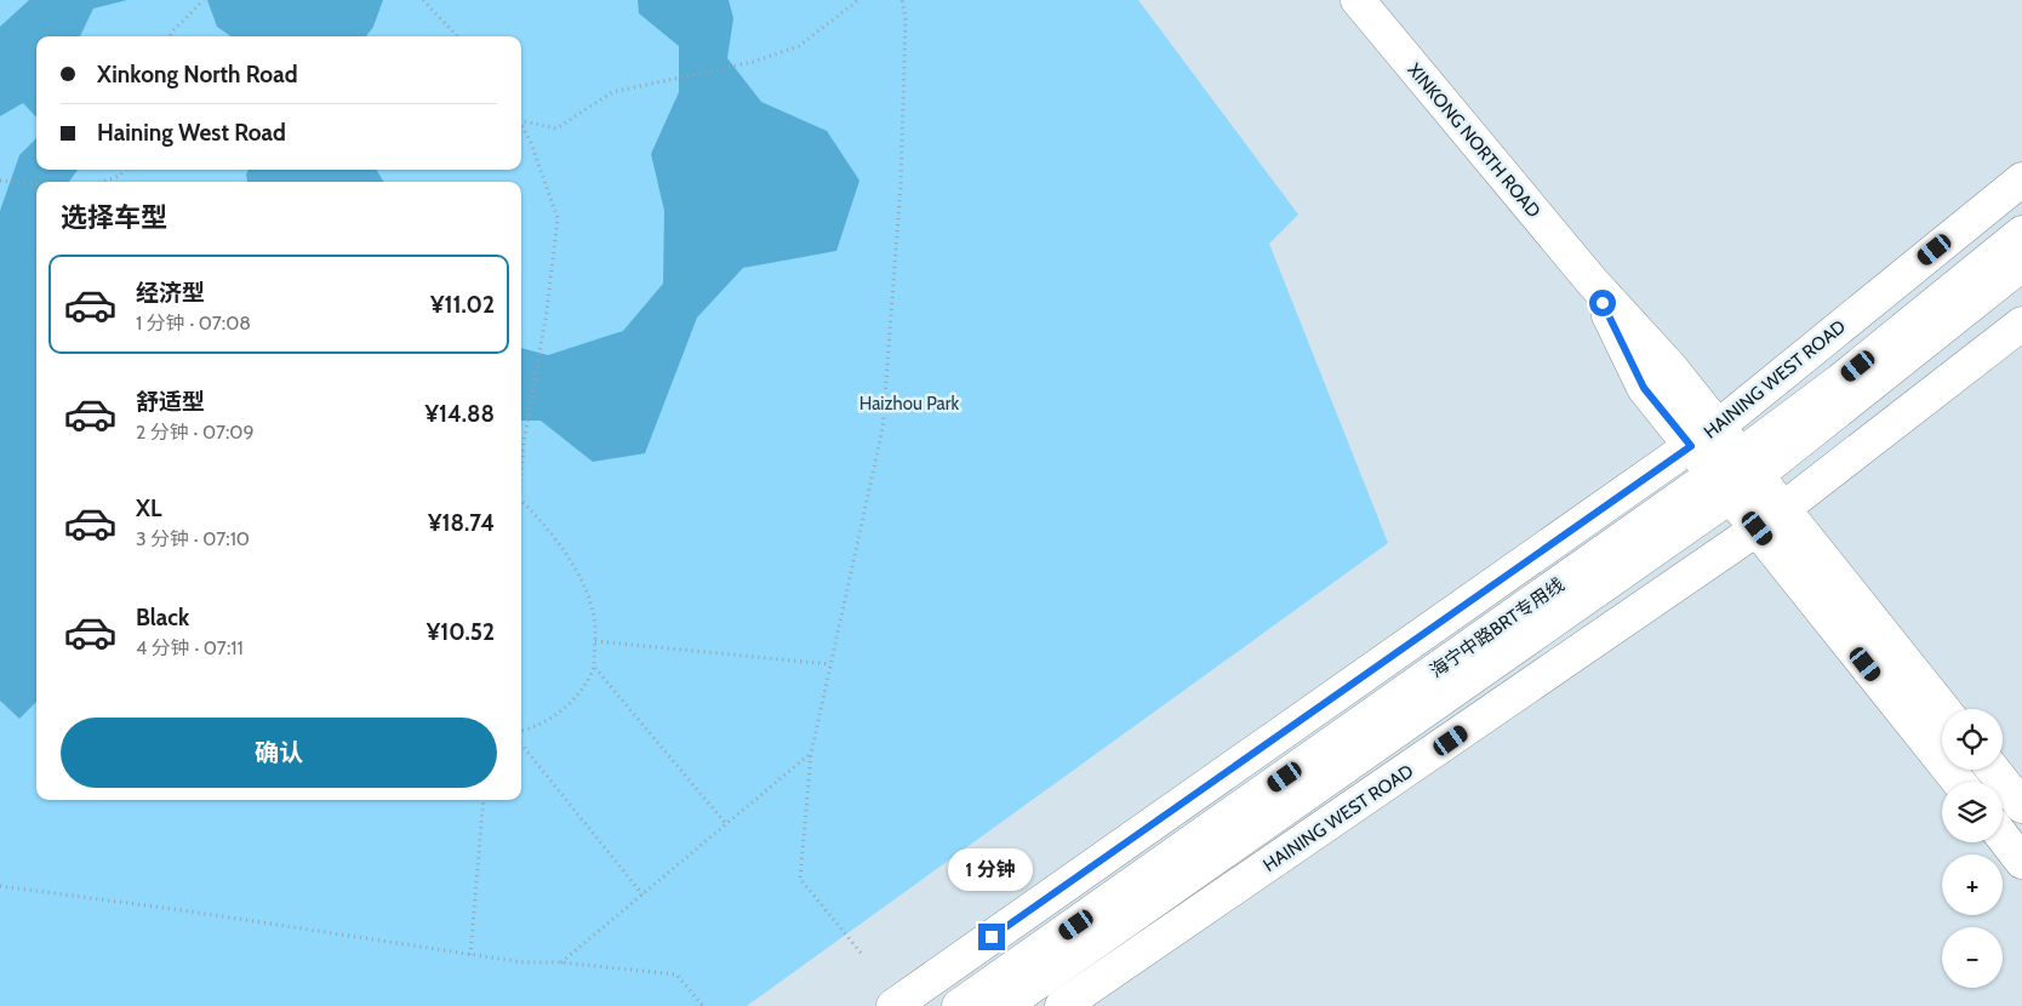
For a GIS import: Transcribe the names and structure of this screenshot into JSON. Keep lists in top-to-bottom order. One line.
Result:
{"streets":{"main road":["XINKONG NORTH ROAD","HAINING WEST ROAD","海宁中路BRT专用线"]},"crossings":[["XINKONG NORTH ROAD","HAINING WEST ROAD"],["XINKONG NORTH ROAD","海宁中路BRT专用线"]],"parks":["Haizhou Park"],"page":{"banner":["Xinkong North Road","Haining West Road"],"heading":"选择车型","list":[{"name":"经济型","note":"1 分钟 · 07:08","value":"¥11.02"},{"name":"舒适型","note":"2 分钟 · 07:09","value":"¥14.88"},{"name":"XL","note":"3 分钟 · 07:10","value":"¥18.74"},{"name":"Black","note":"4 分钟 · 07:11","value":"¥10.52"}],"buttons":"确认","map_buttons":["+","−"],"bubble":"1 分钟"}}
